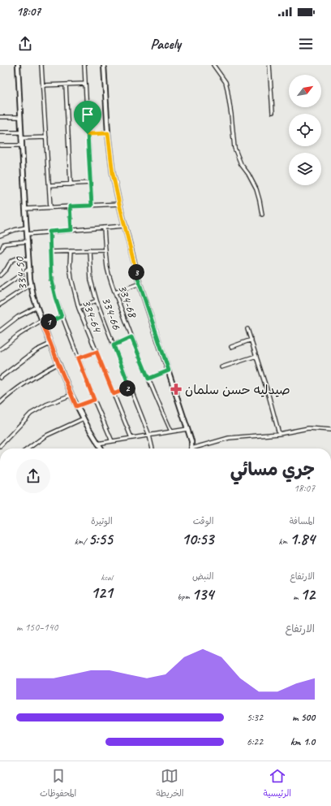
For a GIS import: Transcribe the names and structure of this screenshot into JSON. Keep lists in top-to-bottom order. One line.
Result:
{"streets":{"street":["334-50","334-68","334-66","334-64"]},"places":{"pharmacy":["صيدليه حسن سلمان"]},"north":"top right","page":{"status":"18:07","header":"Pacely","pins":["3","1","2"],"heading":["جري مسائي","18:07"],"stats":[["المسافة","1.84 km"],["الوقت","10:53"],["الوتيرة","5:55 /km"],["الارتفاع","12 m"],["النبض","134 bpm"],["kcal","121"]],"chart":["الارتفاع","140–150 m"],"list":[{"name":"500 m","note":"5:32"},{"name":"1.0 km","note":"6:22"}],"tabs":["الرئيسية","الخريطة","المحفوظات"]}}
